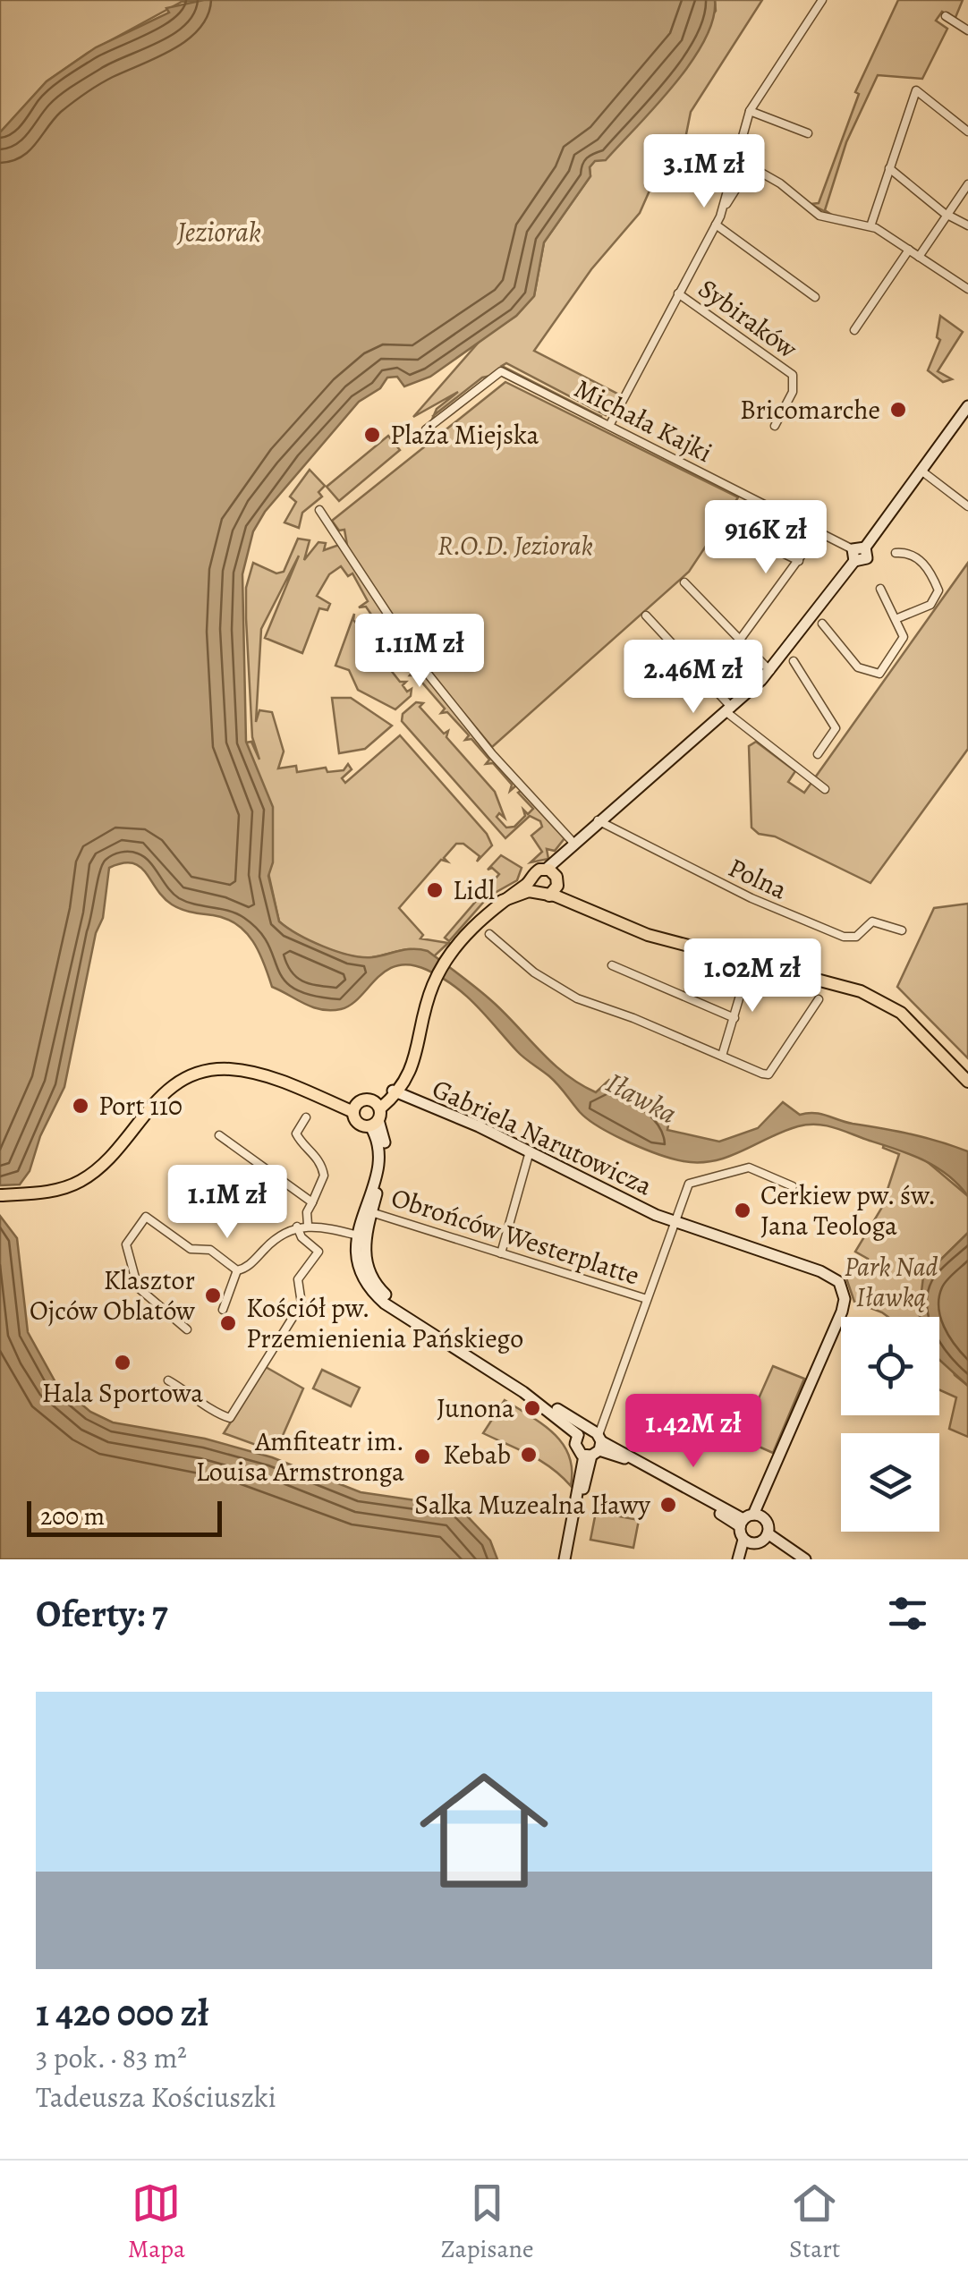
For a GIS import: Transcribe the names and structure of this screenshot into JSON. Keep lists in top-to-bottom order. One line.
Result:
{"streets":{"street":["Sybiraków","Michała Kajki","Polna","Gabriela Narutowicza","Obrońców Westerplatte"]},"water":["Jeziorak","Iławka"],"parks":["R.O.D. Jeziorak","Park Nad Iławką"],"places":["Bricomarche","Plaża Miejska","Lidl","Port 110","Cerkiew pw. św. Jana Teologa","Klasztor Ojców Oblatów","Kościół pw. Przemienienia Pańskiego","Hala Sportowa","Junona","Kebab","Amfiteatr im. Louisa Armstronga","Salka Muzealna Iławy"],"scale_bar":"200 m","page":{"price":["3.1M zł","916K zł","1.11M zł","2.46M zł","1.02M zł","1.1M zł","1.42M zł"],"scale":"200 m","heading":"Oferty: 7","list":[{"name":"1 420 000 zł","note":"3 pok. · 83 m² · Tadeusza Kościuszki"}],"tabs":["Mapa","Zapisane","Start"]}}
